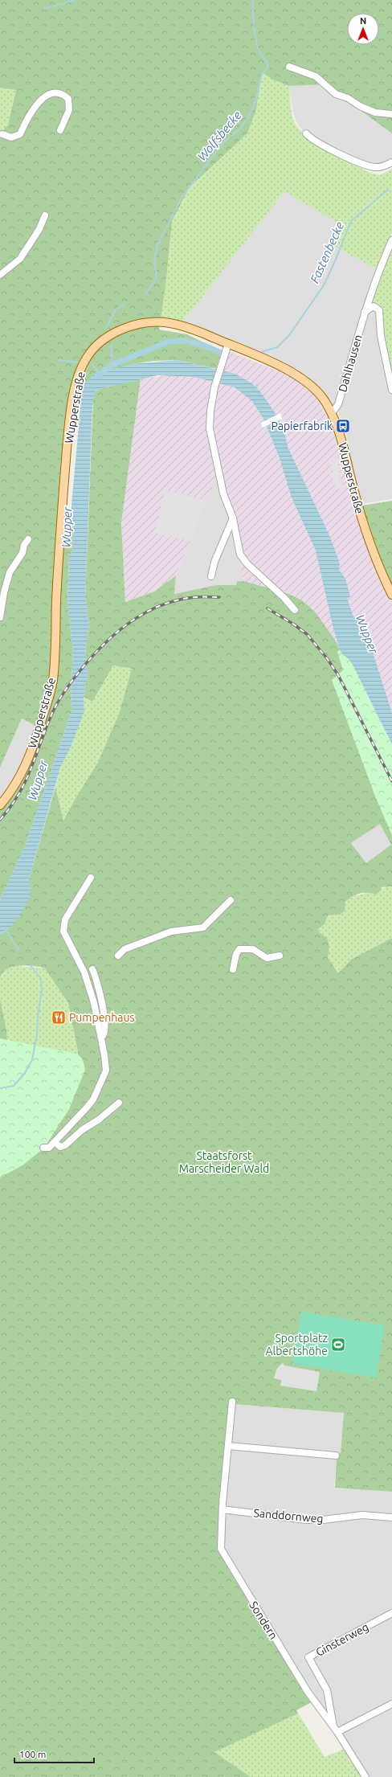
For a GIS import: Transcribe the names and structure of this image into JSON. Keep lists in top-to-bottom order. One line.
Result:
{"streets":{"main road":["Wupperstraße"],"street":["Dahlhausen","Sanddornweg","Sondern","Ginsterweg"]},"crossings":[["Dahlhausen","Wupperstraße"],["Sanddornweg","Sondern"],["Sondern","Ginsterweg"]],"water":["Wolfsbecke","Fastenbecke","Wupper"],"parks":["Staatsforst Marscheider Wald"],"places":{"bus stop":["Papierfabrik"],"restaurant":["Pumpenhaus"],"sports":["Sportplatz Albertshöhe"]},"scale_bar":"100 m","north":"top"}
